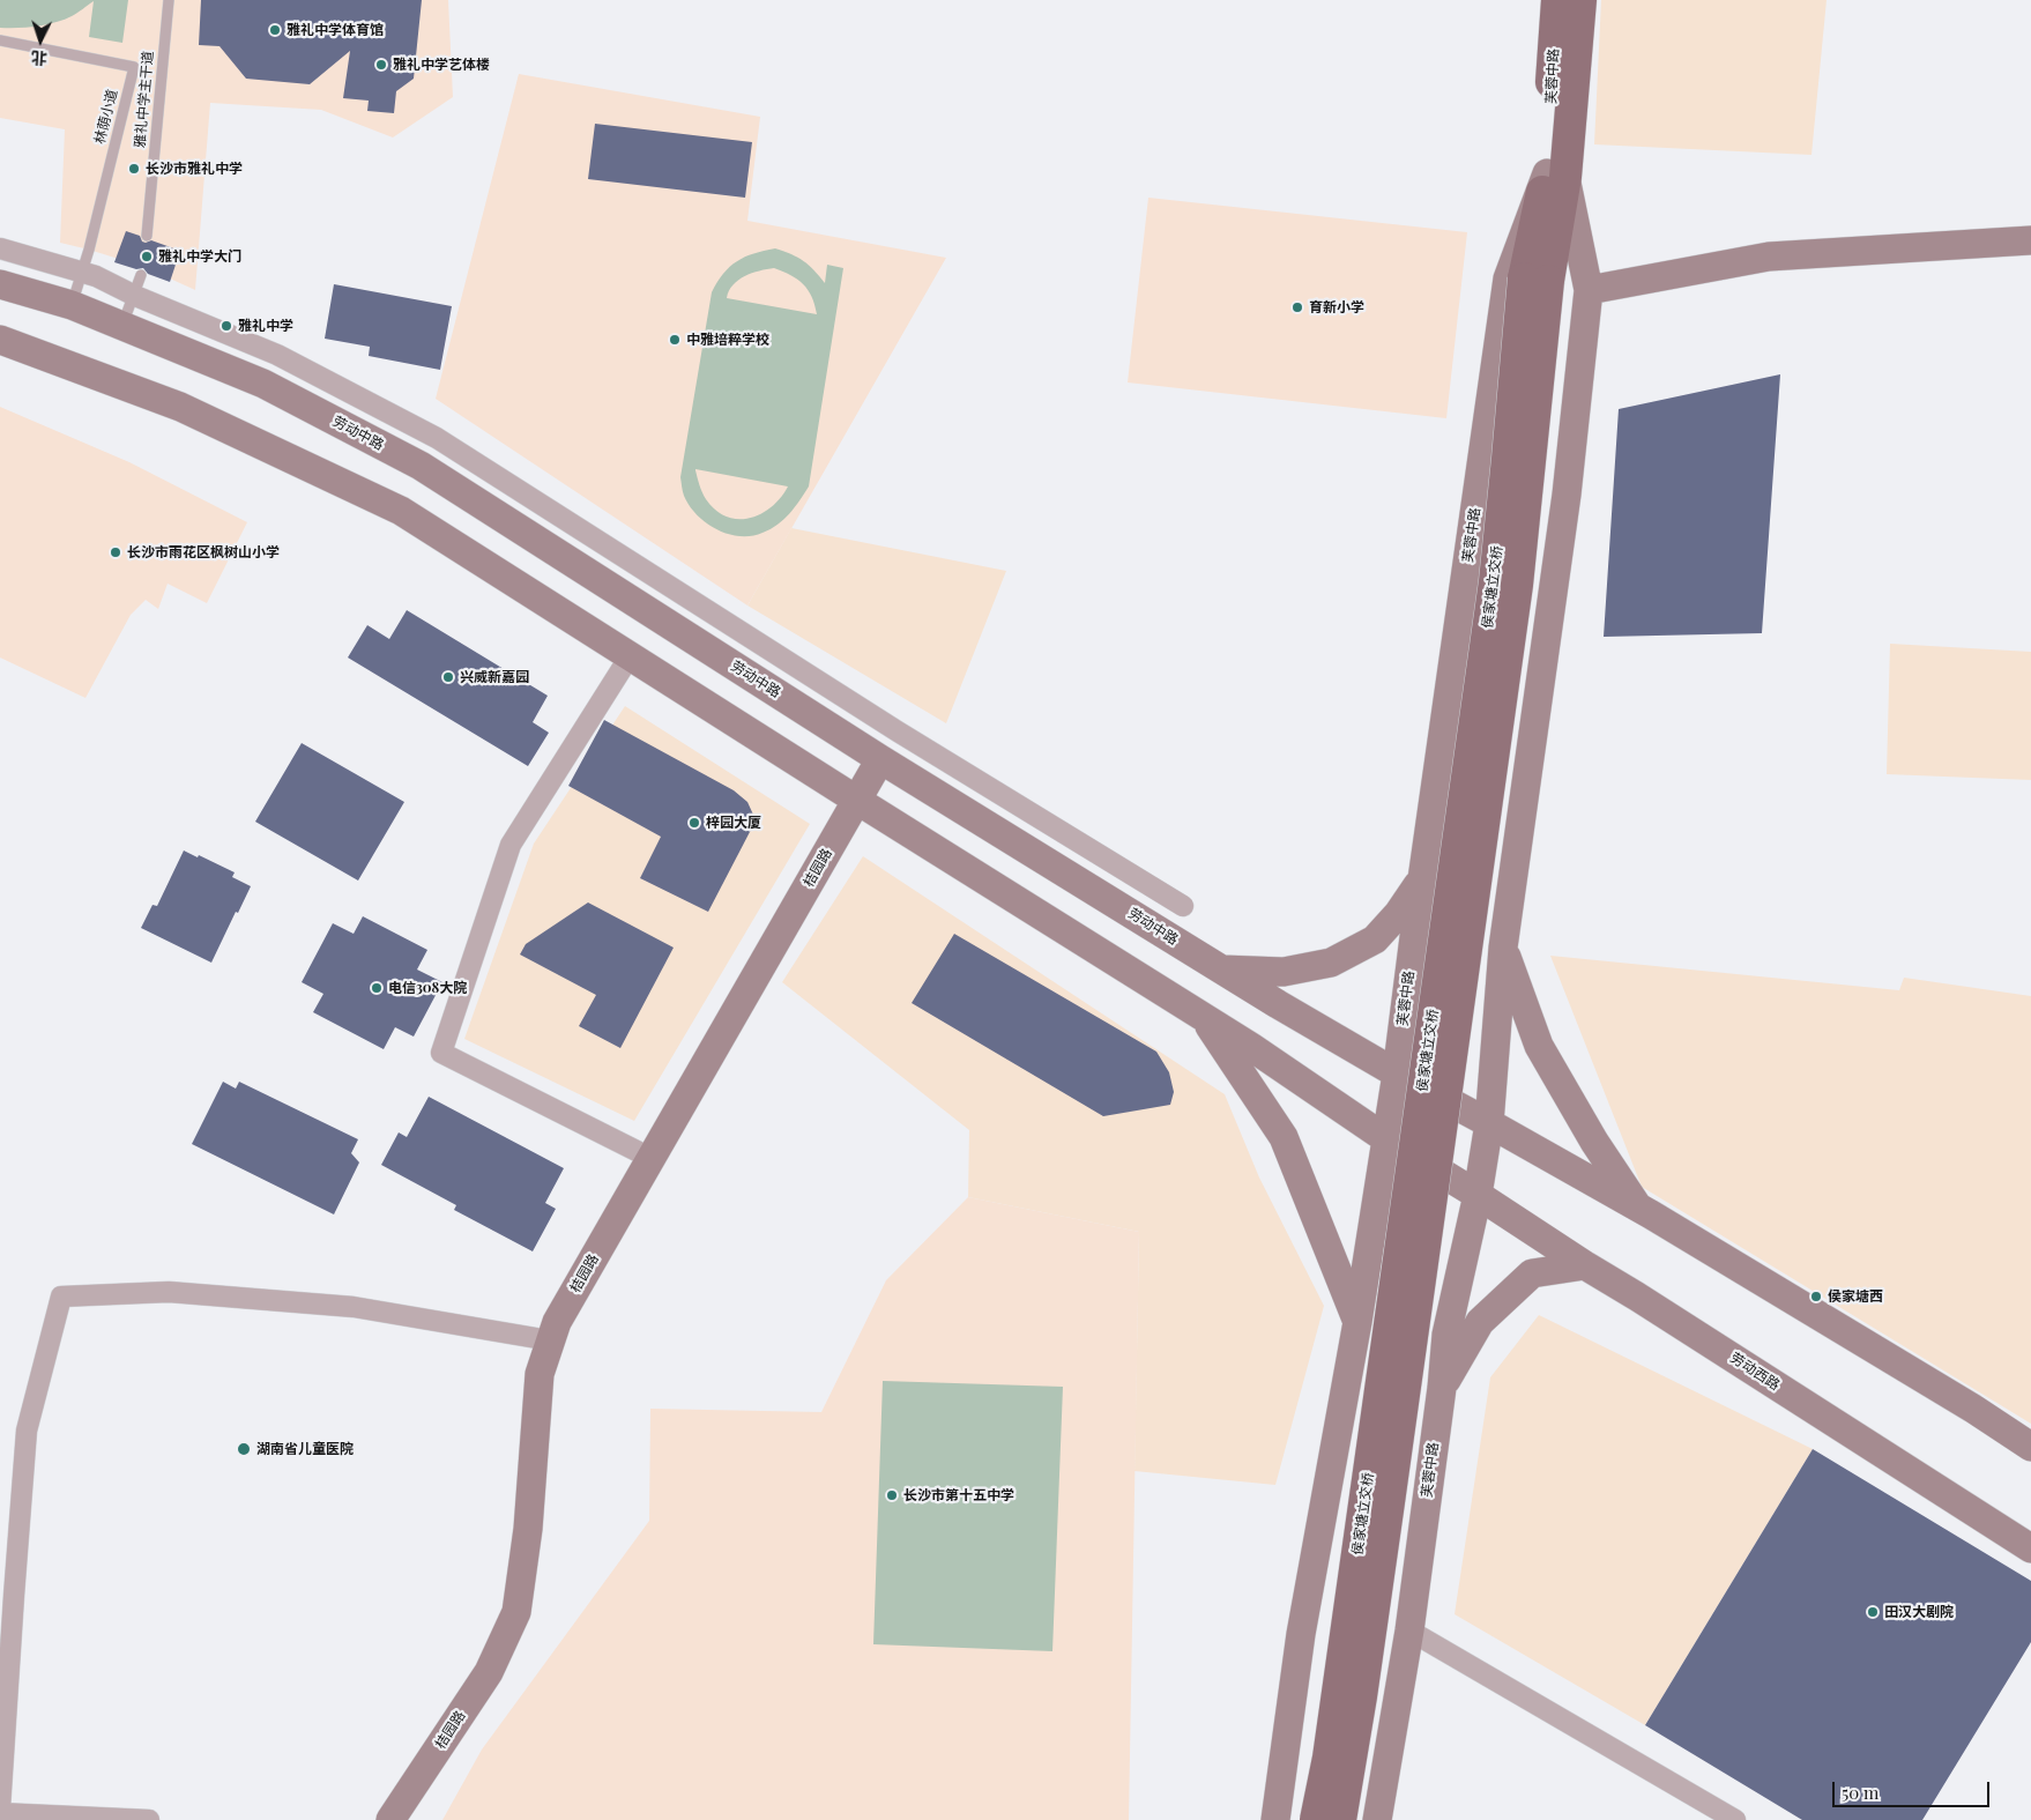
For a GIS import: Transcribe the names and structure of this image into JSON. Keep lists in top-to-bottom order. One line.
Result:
{"streets":{"main road":["芙蓉中路","劳动中路","侯家塘立交桥","桔园路","劳动西路"],"lane":["雅礼中学主干道","林荫小道"]},"crossings":[["芙蓉中路","劳动中路"],["芙蓉中路","劳动西路"],["林荫小道","劳动中路"],["劳动中路","桔园路"]],"places":["雅礼中学体育馆","雅礼中学艺体楼","长沙市雅礼中学","雅礼中学大门","育新小学","雅礼中学","中雅培粹学校","长沙市雨花区枫树山小学","兴威新嘉园","梓园大厦","电信308大院","侯家塘西","湖南省儿童医院","长沙市第十五中学","田汉大剧院"],"scale_bar":"50 m","north":"bottom"}
